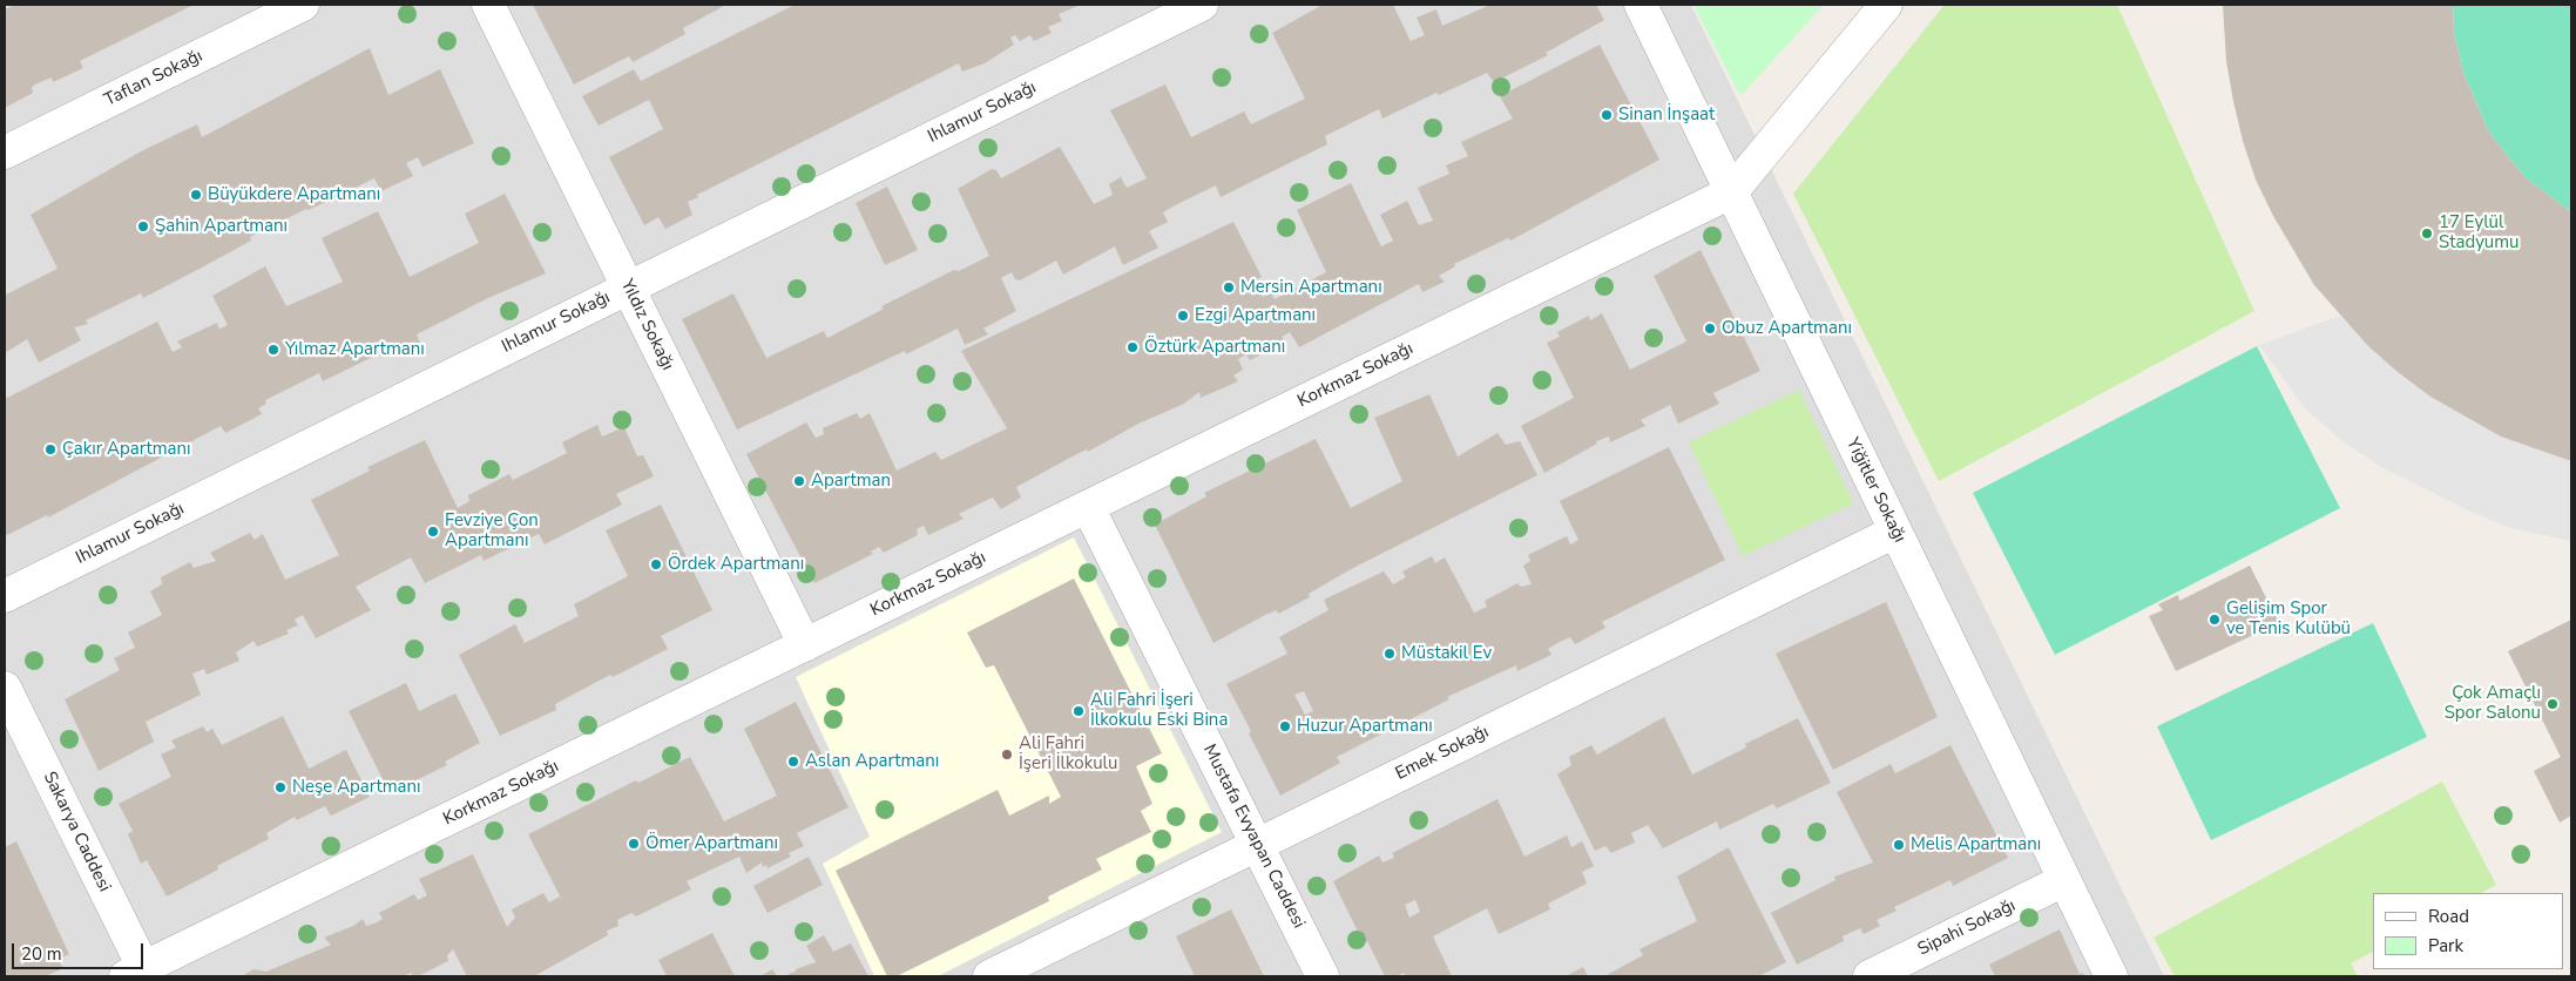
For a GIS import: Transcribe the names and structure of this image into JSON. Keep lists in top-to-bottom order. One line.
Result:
{"streets":{"street":["Taflan Sokağı","Ihlamur Sokağı","Yıldız Sokağı","Korkmaz Sokağı","Yiğitler Sokağı","Emek Sokağı","Sakarya Caddesi","Mustafa Evyapan Caddesi","Sipahi Sokağı"]},"crossings":[["Ihlamur Sokağı","Yıldız Sokağı"],["Yıldız Sokağı","Korkmaz Sokağı"],["Korkmaz Sokağı","Yiğitler Sokağı"],["Korkmaz Sokağı","Sakarya Caddesi"],["Korkmaz Sokağı","Mustafa Evyapan Caddesi"],["Yiğitler Sokağı","Emek Sokağı"],["Yiğitler Sokağı","Sipahi Sokağı"],["Emek Sokağı","Mustafa Evyapan Caddesi"]],"places":["Sinan İnşaat","Büyükdere Apartmanı","Şahin Apartmanı","17 Eylül Stadyumu","Mersin Apartmanı","Ezgi Apartmanı","Obuz Apartmanı","Öztürk Apartmanı","Yılmaz Apartmanı","Çakır Apartmanı","Apartman","Fevziye Çon Apartmanı","Ördek Apartmanı","Gelişim Spor ve Tenis Kulübü","Müstakil Ev","Çok Amaçlı Spor Salonu","Ali Fahri İşeri İlkokulu Eski Bina","Huzur Apartmanı","Ali Fahri İşeri İlkokulu","Aslan Apartmanı","Neşe Apartmanı","Ömer Apartmanı","Melis Apartmanı"],"legend":["Road","Park"],"scale_bar":"20 m"}
